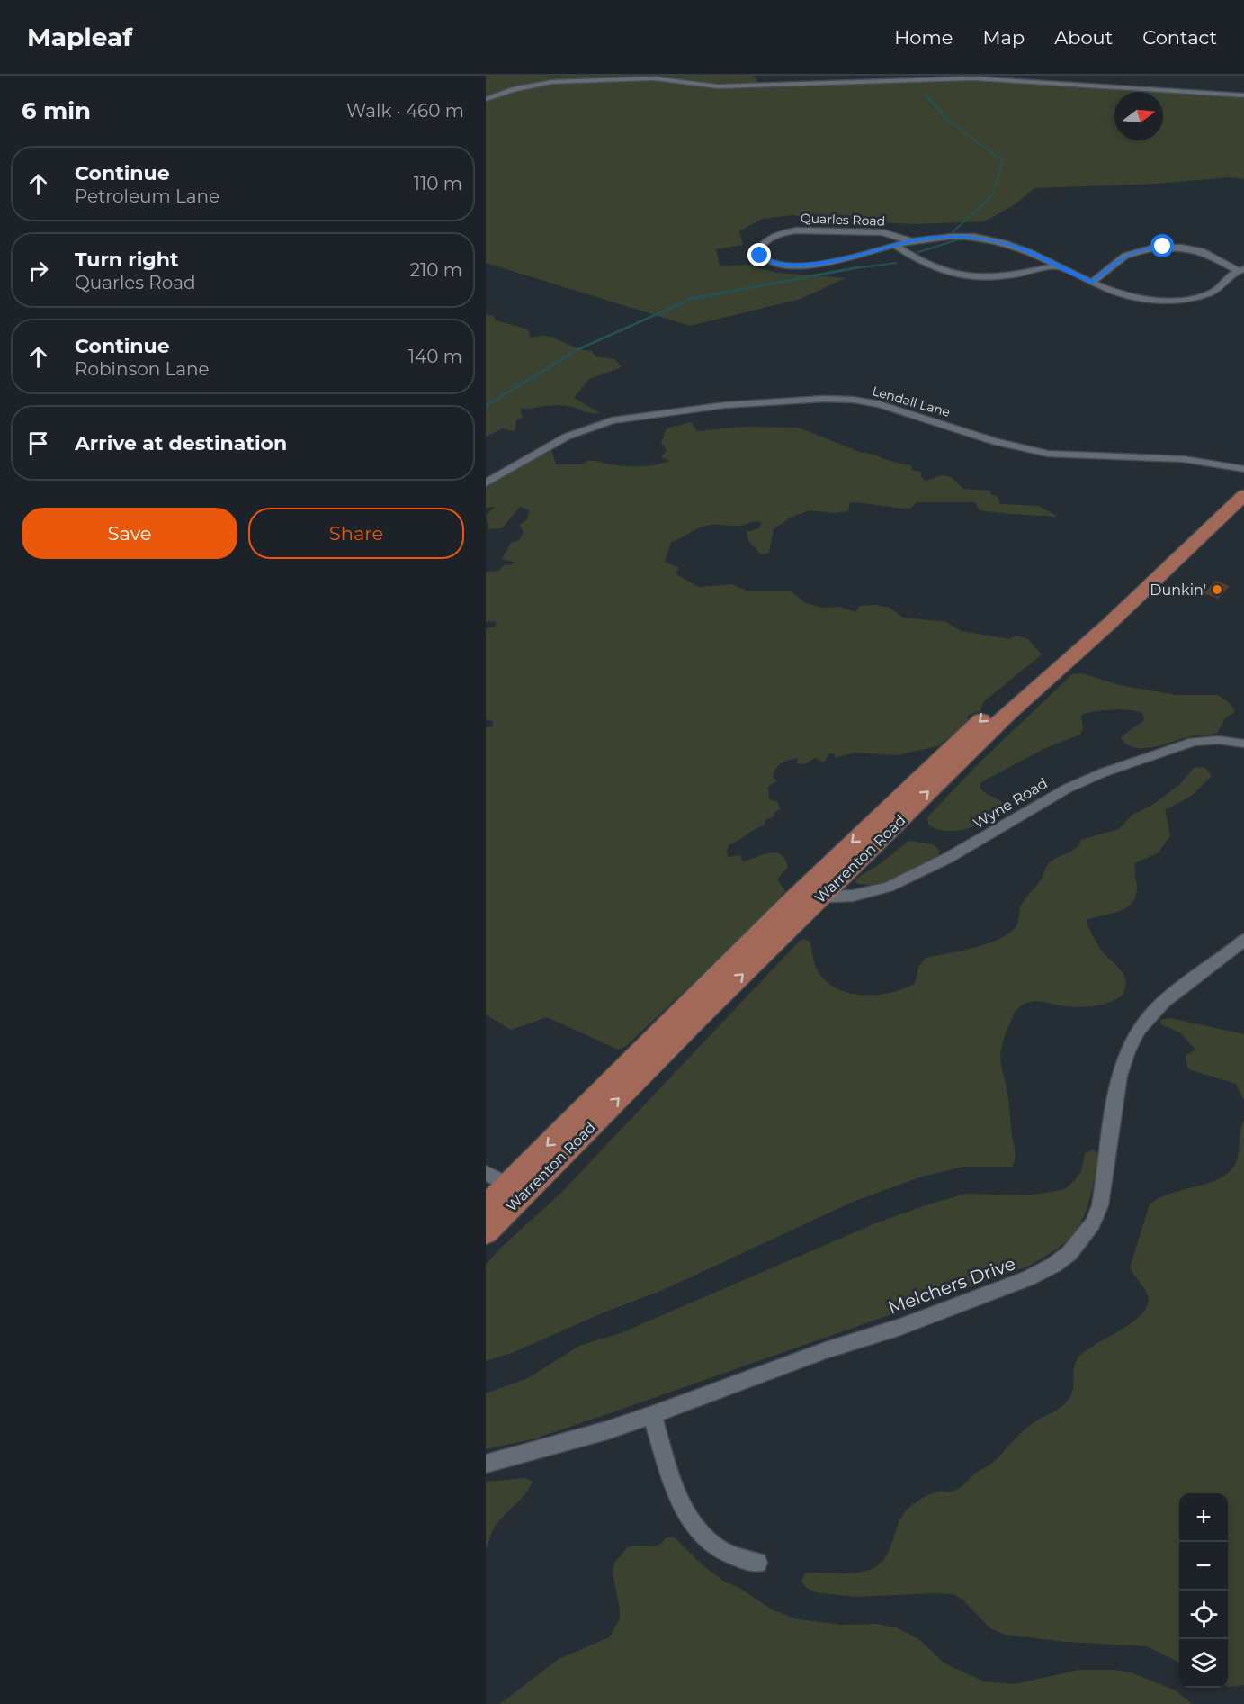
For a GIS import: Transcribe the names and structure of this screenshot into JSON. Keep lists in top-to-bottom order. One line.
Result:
{"streets":{"main road":["Warrenton Road"],"street":["Quarles Road","Lendall Lane","Wyne Road","Melchers Drive"]},"crossings":[["Wyne Road","Warrenton Road"]],"places":["Dunkin'"],"north":"right","page":{"header":"Mapleaf","nav":["Home","Map","About","Contact"],"heading":["6 min","Walk · 460 m"],"list":[["Continue","Petroleum Lane","110 m"],["Turn right","Quarles Road","210 m"],["Continue","Robinson Lane","140 m"],"Arrive at destination"],"buttons":["Save","Share"],"map_buttons":["+","−"]}}
